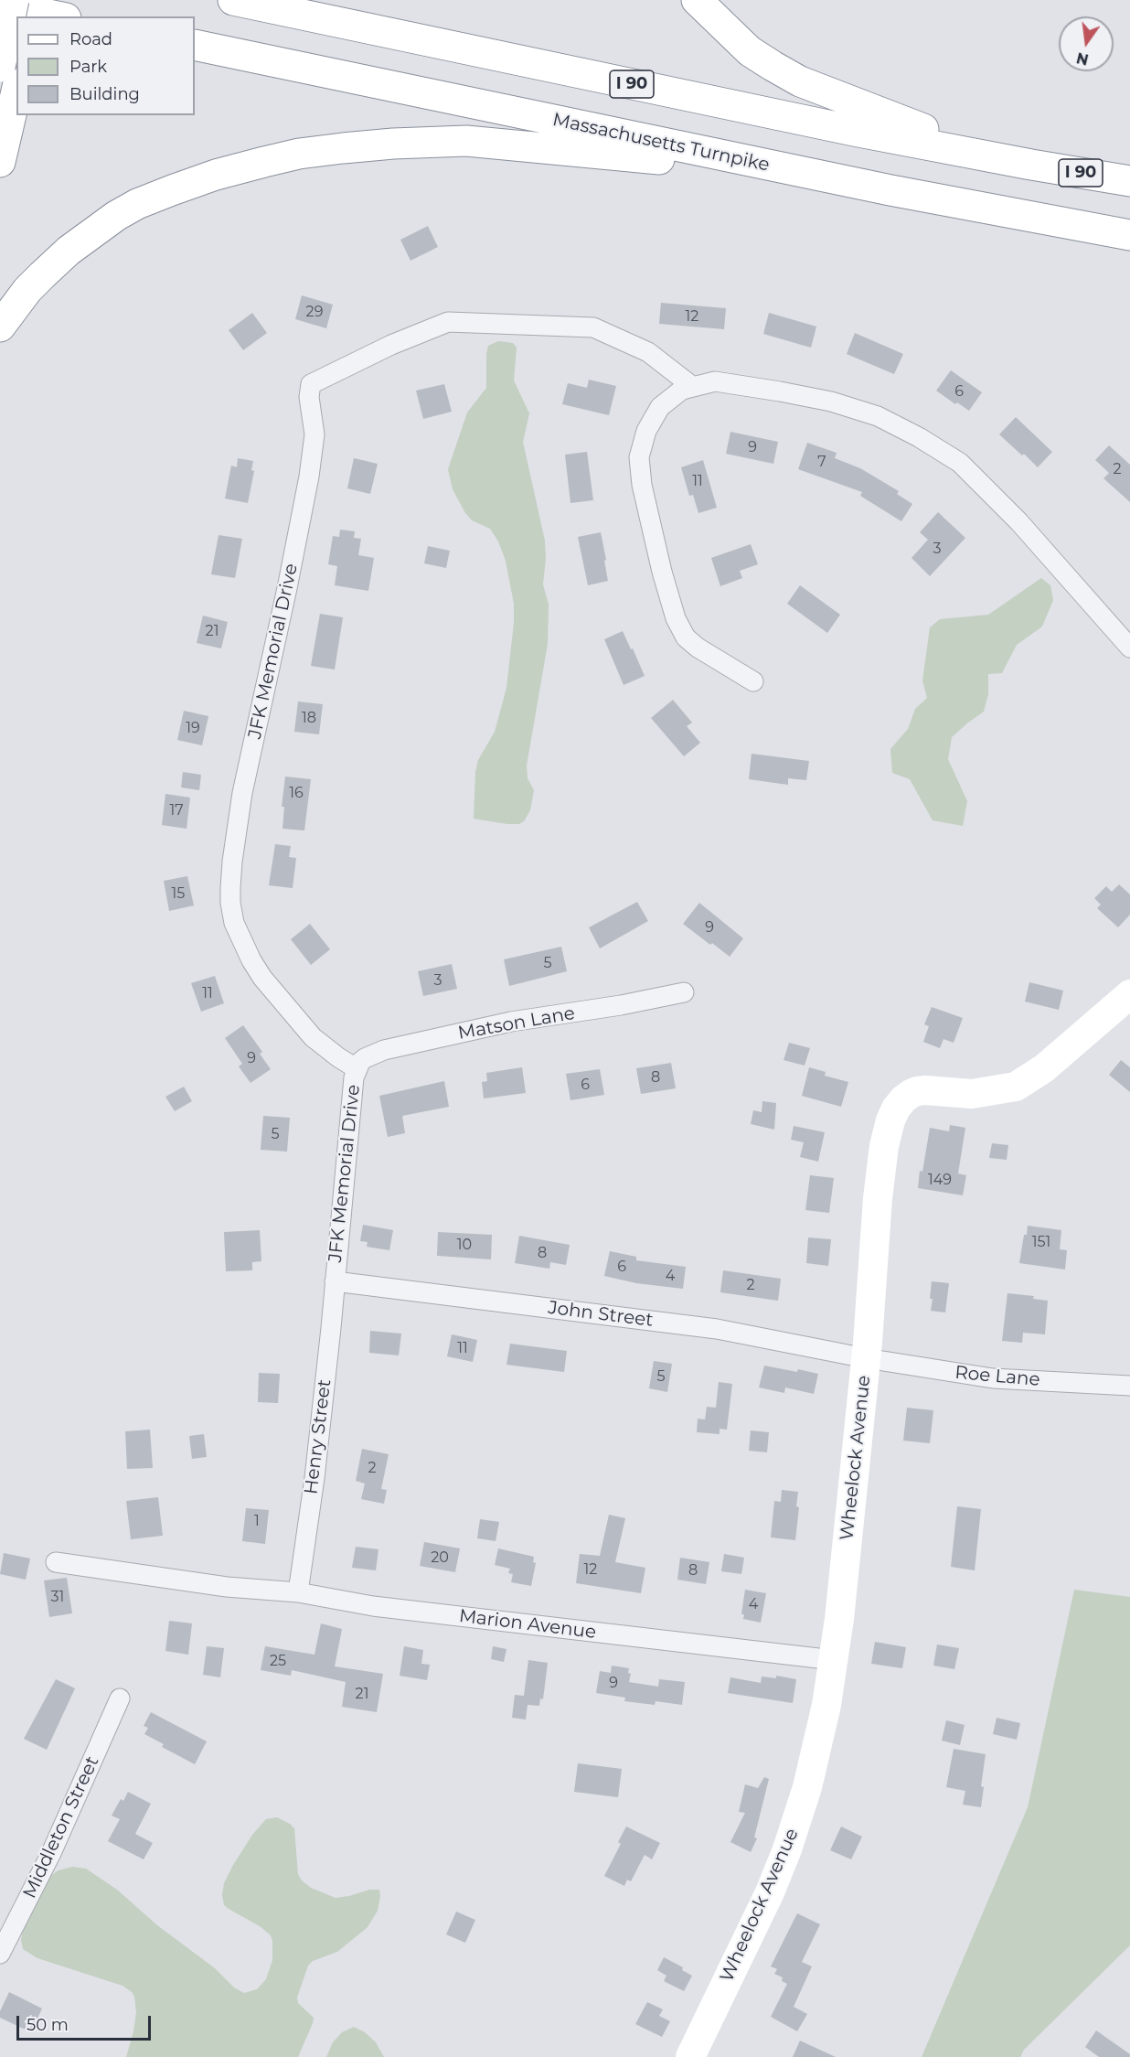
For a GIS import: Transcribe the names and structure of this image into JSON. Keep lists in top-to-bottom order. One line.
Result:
{"streets":{"highway":["I 90","Massachusetts Turnpike"],"street":["JFK Memorial Drive","Matson Lane","John Street","Roe Lane","Henry Street","Wheelock Avenue","Marion Avenue","Middleton Street"]},"crossings":[["JFK Memorial Drive","Matson Lane"],["JFK Memorial Drive","John Street"],["JFK Memorial Drive","Henry Street"],["John Street","Roe Lane"],["John Street","Henry Street"],["John Street","Wheelock Avenue"],["Roe Lane","Wheelock Avenue"],["Henry Street","Marion Avenue"],["Wheelock Avenue","Marion Avenue"]],"house_numbers":["29","12","6","9","7","2","11","3","21","18","19","16","17","15","9","5","3","11","9","8","6","5","149","151","10","8","6","4","2","11","5","2","1","20","12","8","31","4","25","9","21"],"legend":["Road","Park","Building"],"scale_bar":"50 m","north":"bottom"}
